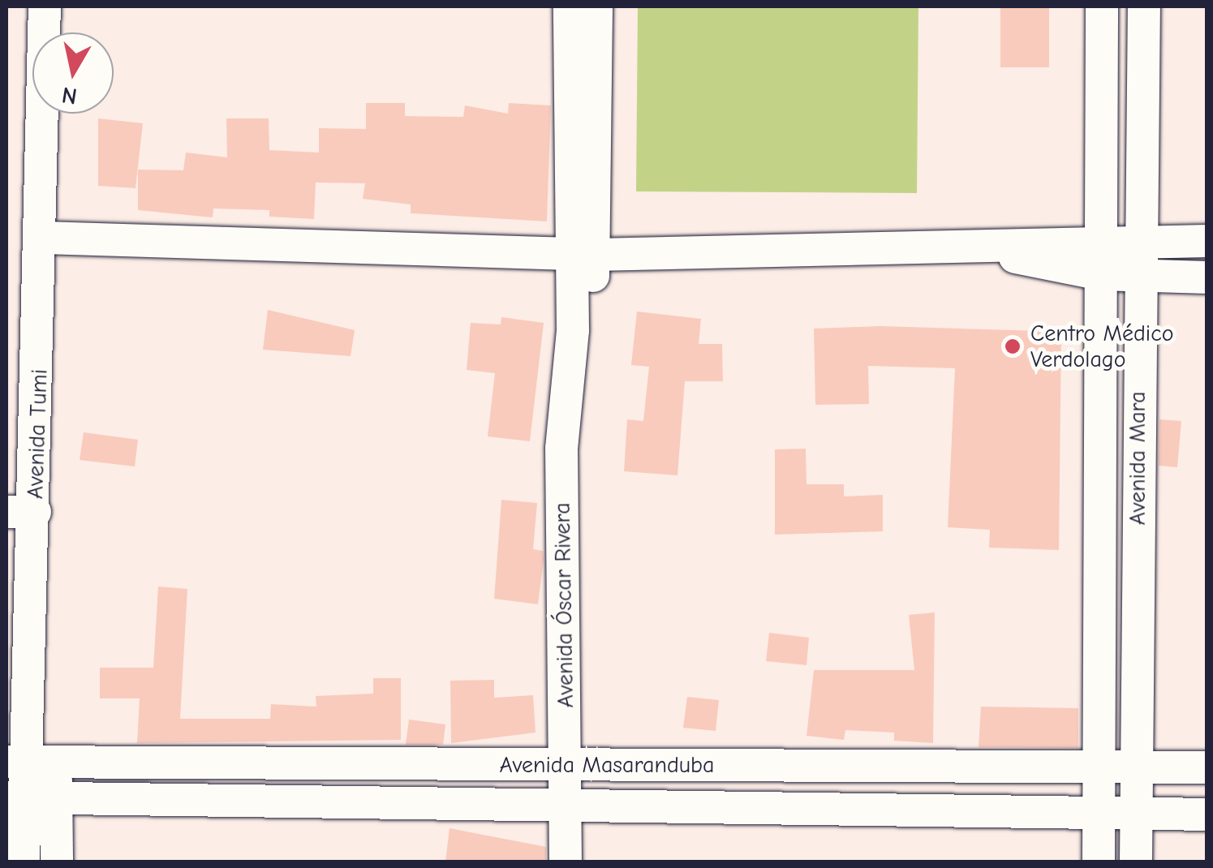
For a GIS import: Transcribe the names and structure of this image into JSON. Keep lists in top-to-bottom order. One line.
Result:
{"streets":{"street":["Avenida Tumi","Avenida Mara","Avenida Óscar Rivera","Avenida Masaranduba"]},"crossings":[["Avenida Tumi","Avenida Masaranduba"],["Avenida Mara","Avenida Masaranduba"],["Avenida Óscar Rivera","Avenida Masaranduba"]],"places":["Centro Médico Verdolago"],"north":"bottom"}
